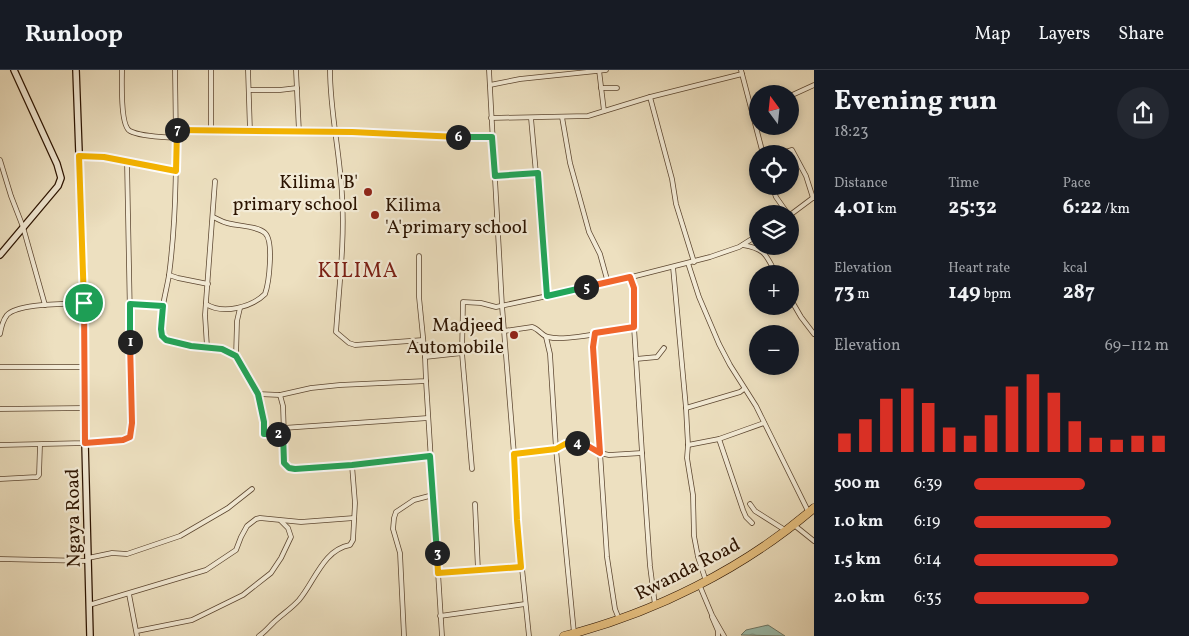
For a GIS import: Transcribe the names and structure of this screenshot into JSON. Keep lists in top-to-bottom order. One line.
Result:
{"streets":{"highway":["Rwanda Road"],"street":["Ngaya Road"]},"districts":["KILIMA"],"places":["Kilima 'B' primary school","Kilima 'A'primary school","Madjeed Automobile"],"north":"top","page":{"header":"Runloop","nav":["Map","Layers","Share"],"heading":["Evening run","18:23"],"map_buttons":["+","−"],"pins":["7","6","5","1","2","4","3"],"stats":[["Distance","4.01 km"],["Time","25:32"],["Pace","6:22 /km"],["Elevation","73 m"],["Heart rate","149 bpm"],["kcal","287"]],"chart":["Elevation","69–112 m"],"list":[{"name":"500 m","note":"6:39"},{"name":"1.0 km","note":"6:19"},{"name":"1.5 km","note":"6:14"},{"name":"2.0 km","note":"6:35"}]}}
